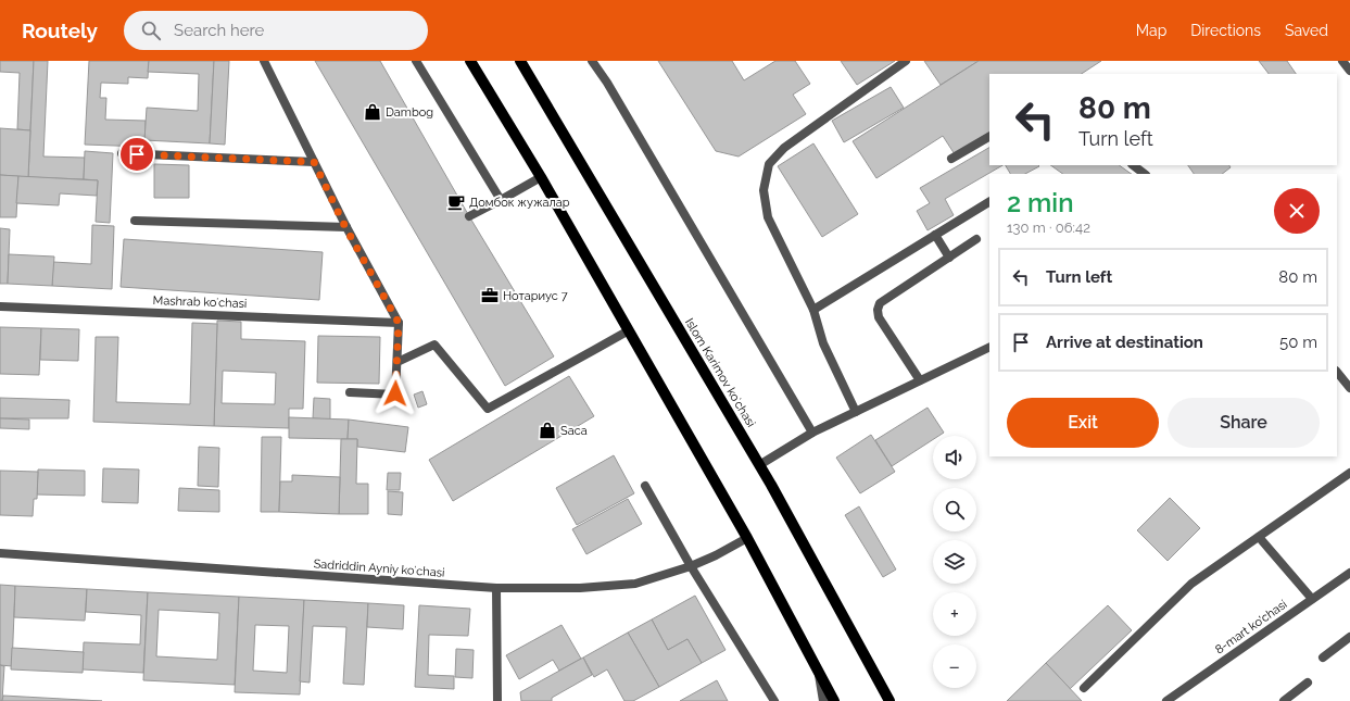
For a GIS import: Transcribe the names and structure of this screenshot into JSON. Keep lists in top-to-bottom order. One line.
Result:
{"streets":{"main road":["Islom Karimov koʻchasi"],"street":["Mashrab koʻchasi","Sadriddin Ayniy koʻchasi","8-mart ko'chasi"]},"places":{"shop":["Dambog","Saca"],"cafe":["Домбок жужалар"],"office":["Нотариус 7"]},"page":{"header":"Routely","search":"Search here","nav":["Map","Directions","Saved"],"turn":["80 m","Turn left"],"heading":["2 min","130 m · 06:42"],"list":[{"name":"Turn left","value":"80 m"},{"name":"Arrive at destination","value":"50 m"}],"buttons":["Exit","Share"],"map_buttons":["+","−"]}}
